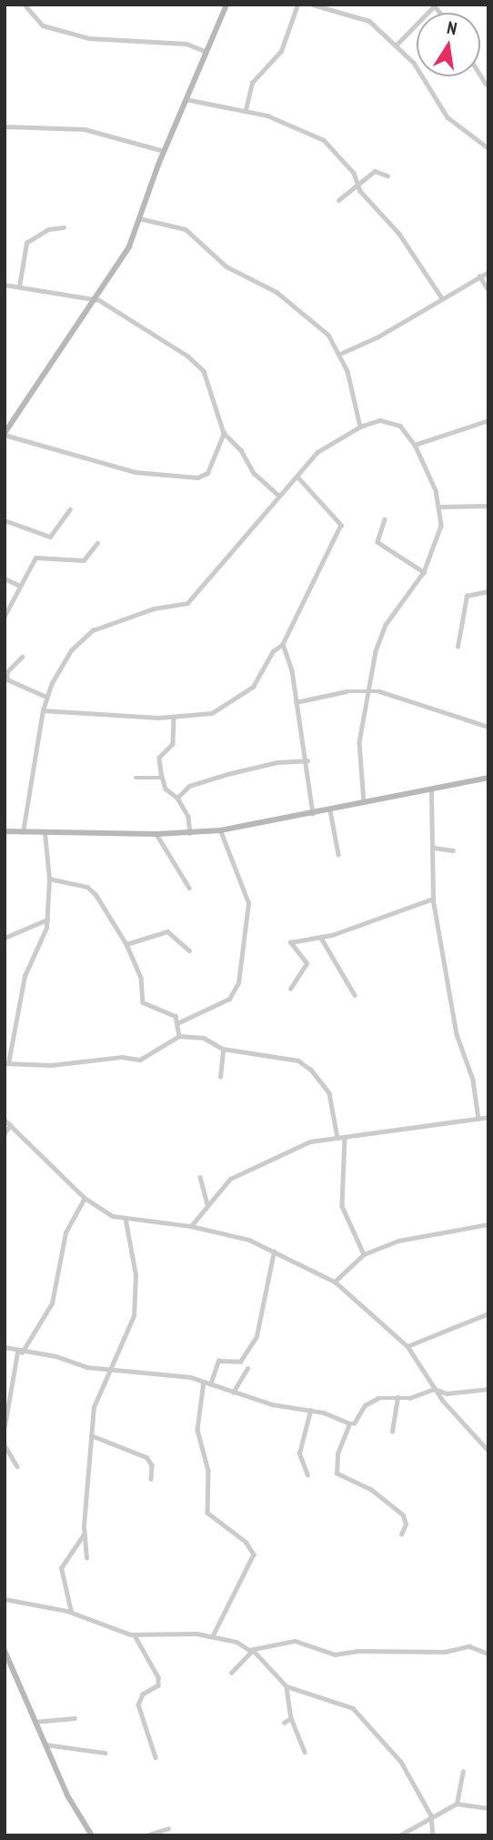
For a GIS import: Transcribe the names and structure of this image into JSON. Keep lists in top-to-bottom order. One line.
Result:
{"north":"top"}
